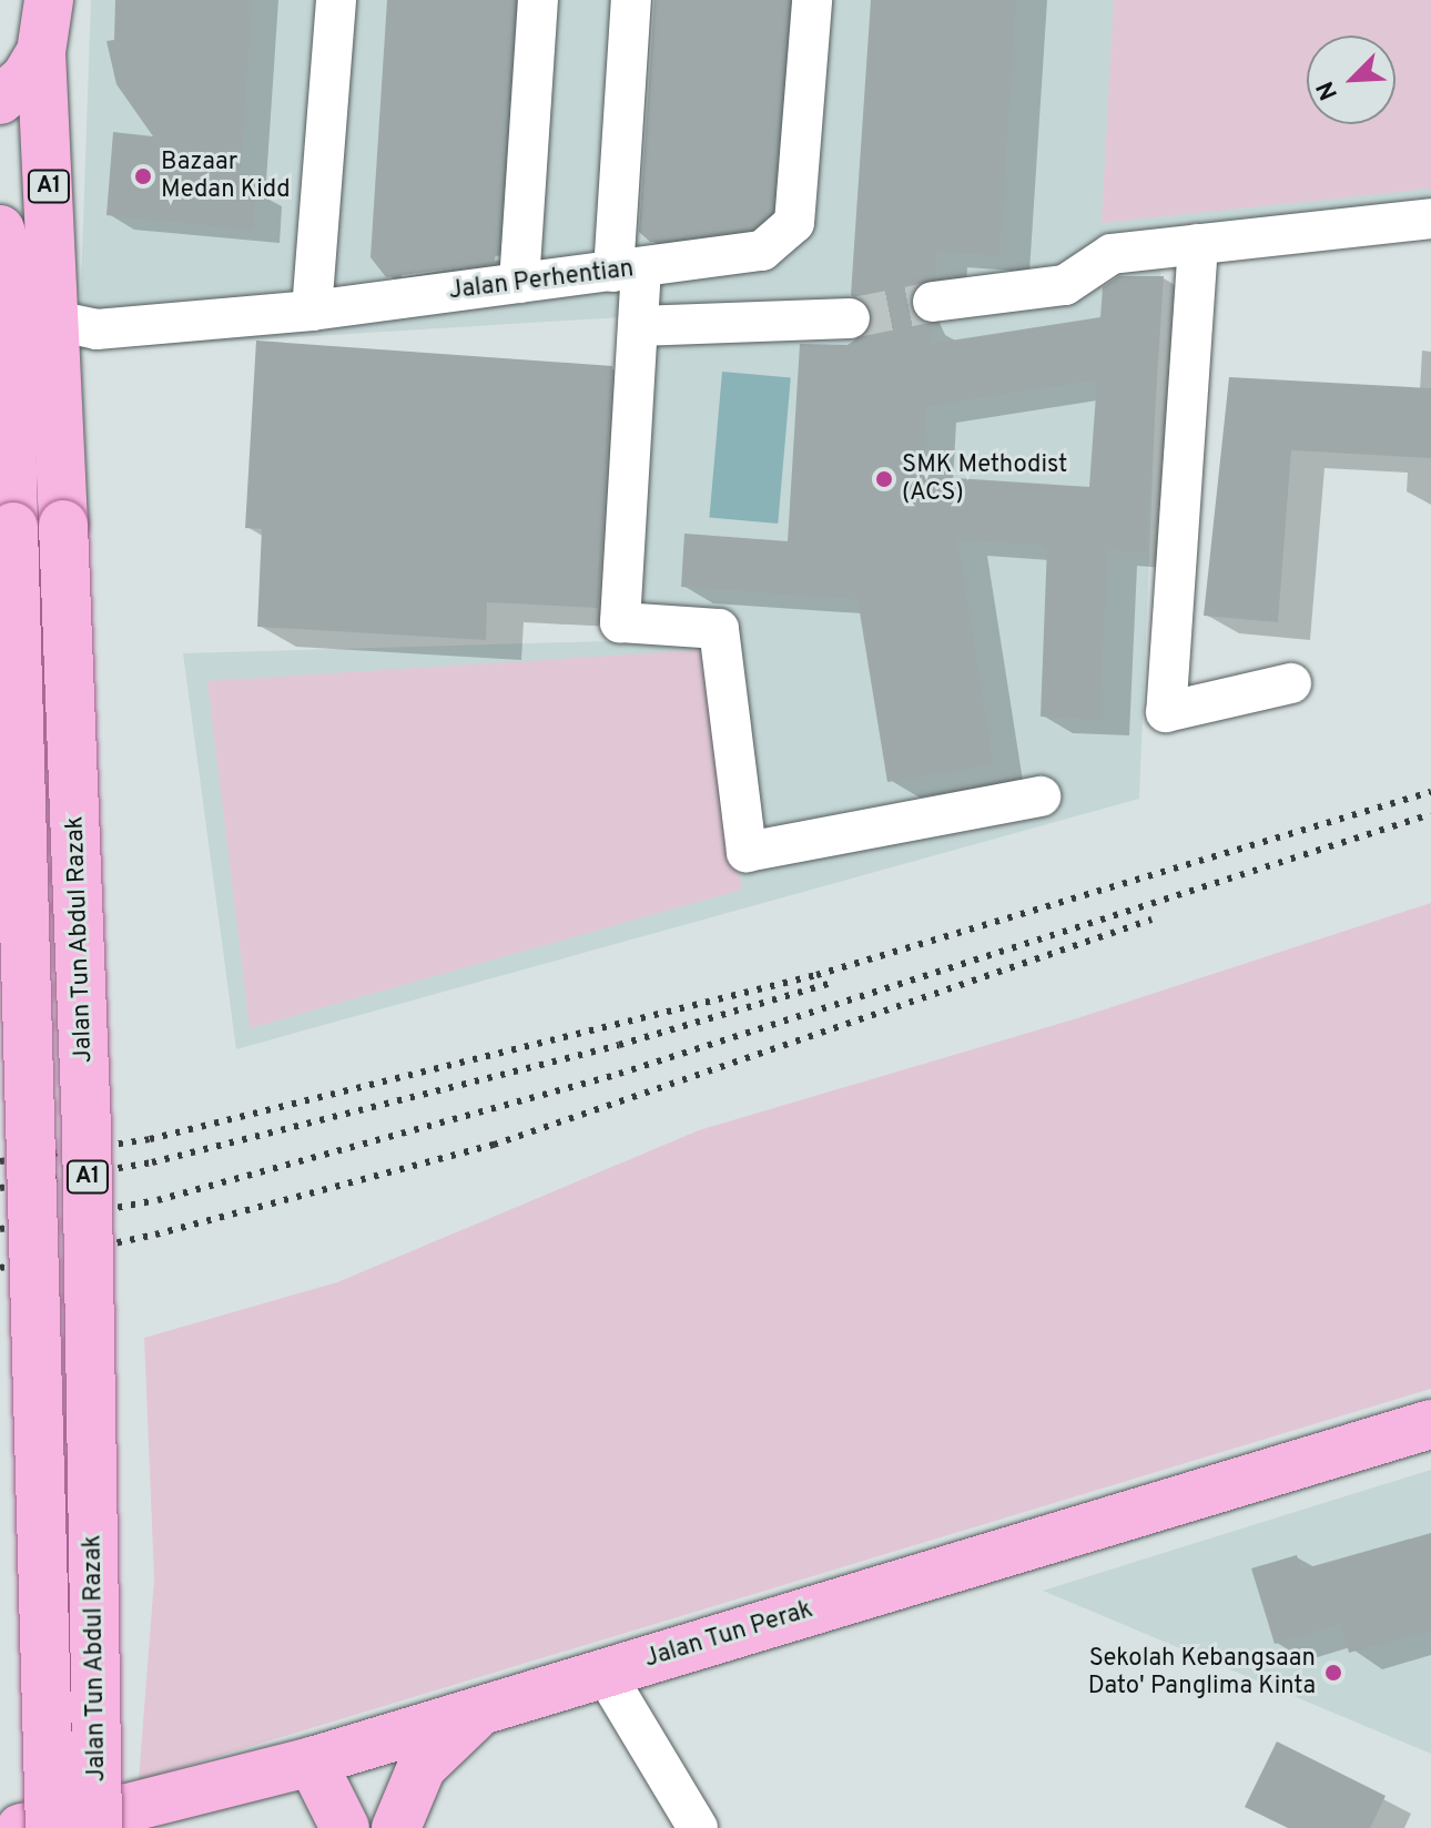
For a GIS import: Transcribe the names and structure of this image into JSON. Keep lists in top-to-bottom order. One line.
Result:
{"streets":{"main road":["A1","Jalan Tun Abdul Razak","Jalan Tun Perak"],"street":["Jalan Perhentian"]},"crossings":[["A1","Jalan Tun Abdul Razak"],["Jalan Perhentian","Jalan Tun Abdul Razak"],["Jalan Tun Abdul Razak","Jalan Tun Perak"]],"places":["Bazaar Medan Kidd","SMK Methodist (ACS)","Sekolah Kebangsaan Dato' Panglima Kinta"],"north":"bottom left"}
